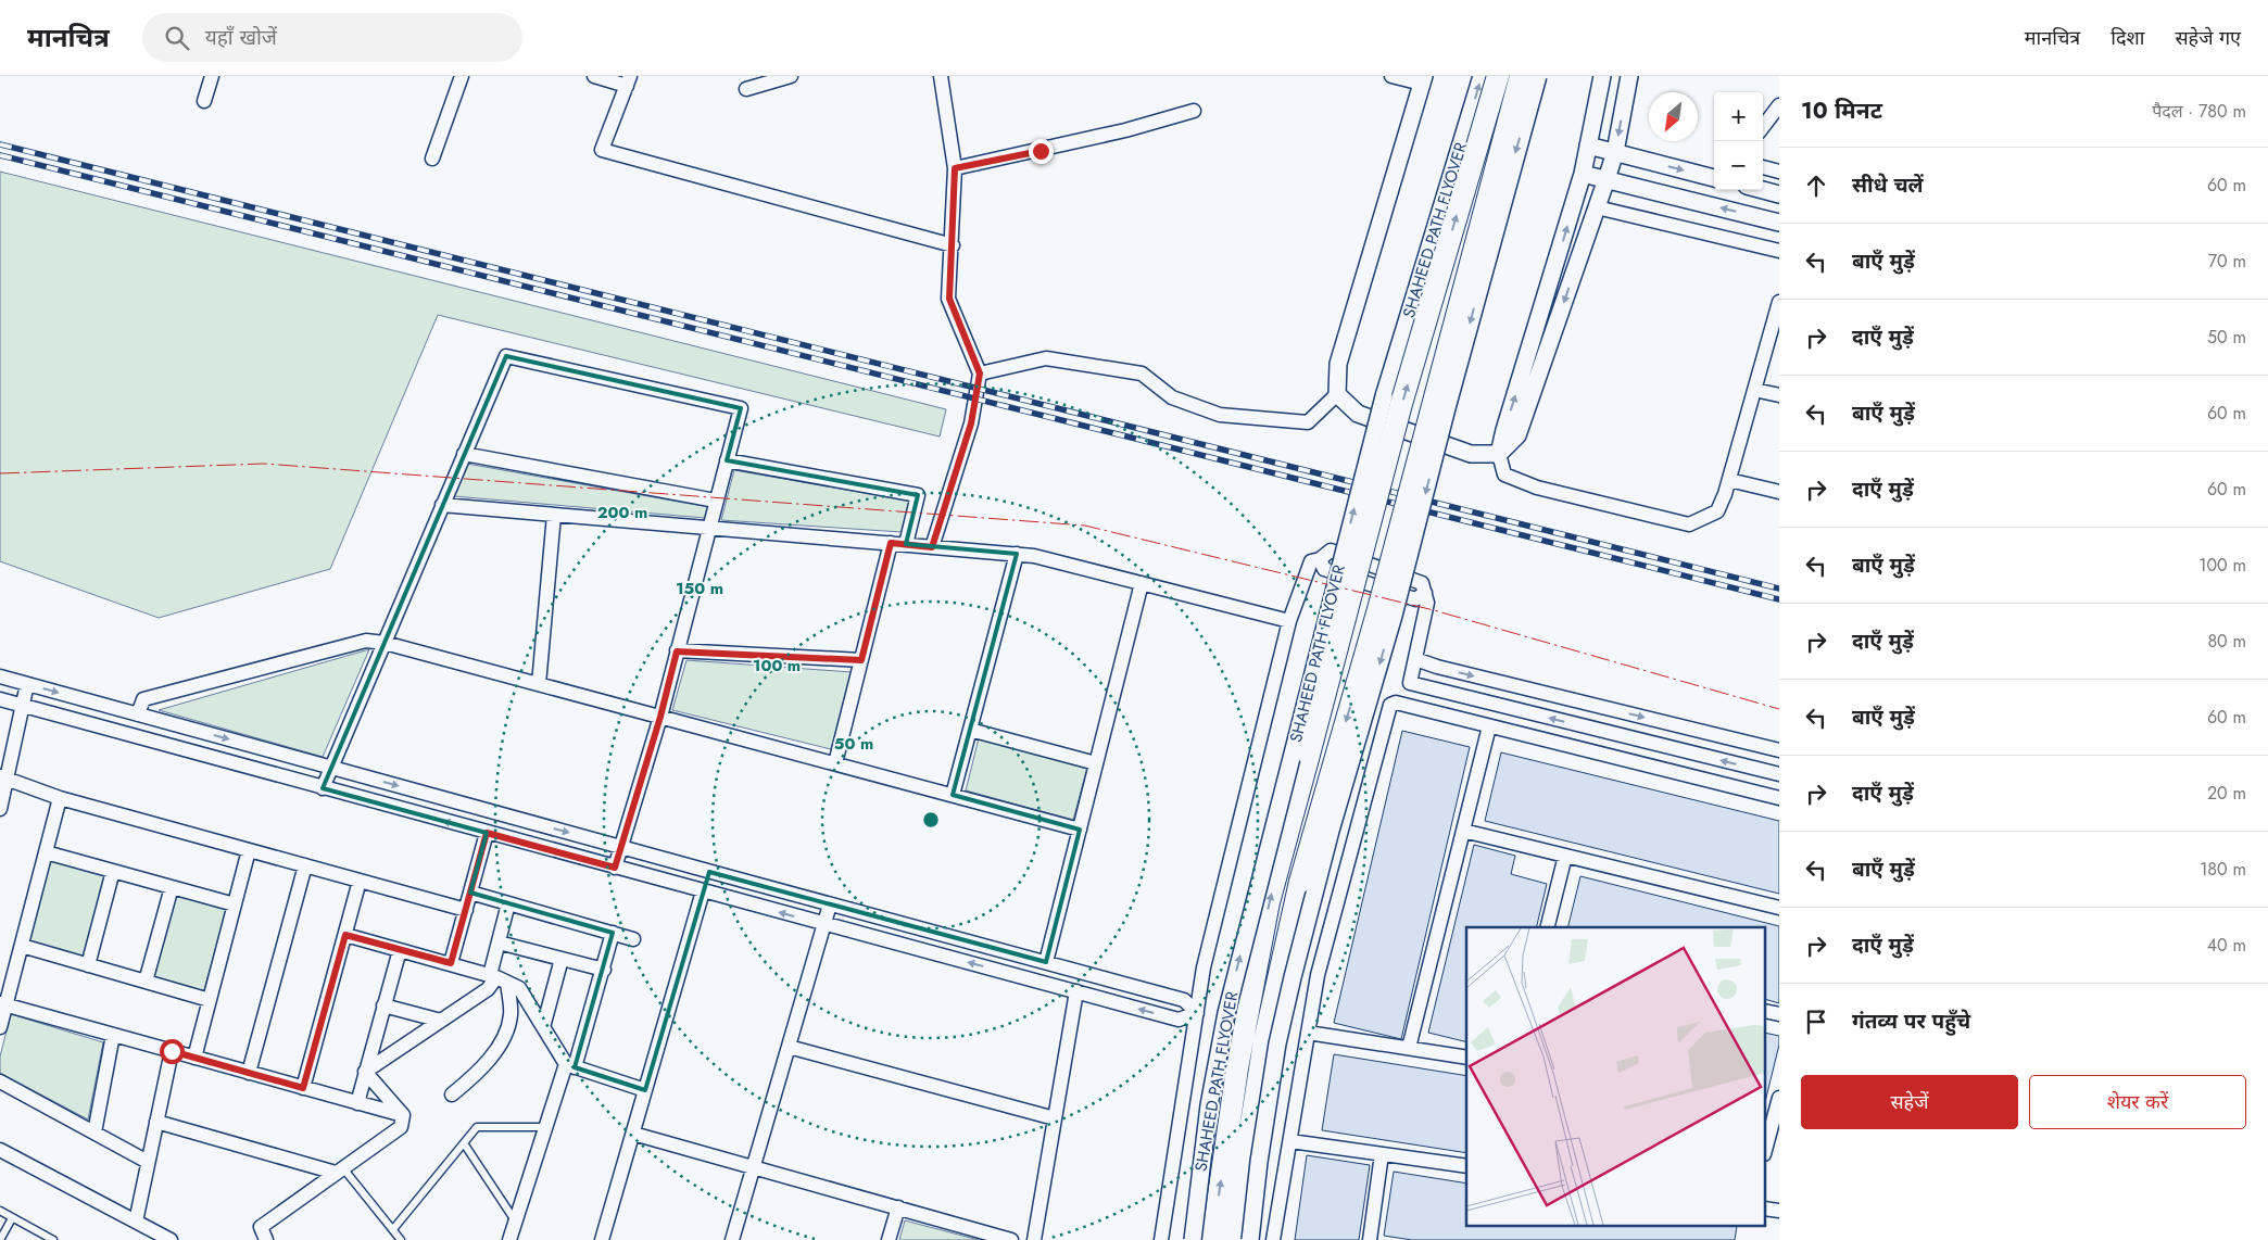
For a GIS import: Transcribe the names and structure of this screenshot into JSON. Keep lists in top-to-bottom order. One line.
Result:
{"streets":{"highway":["SHAHEED PATH FLYOVER"]},"north":"bottom left","page":{"header":"मानचित्र","search":"यहाँ खोजें","nav":["मानचित्र","दिशा","सहेजे गए"],"heading":["10 मिनट","पैदल · 780 m"],"map_buttons":["+","−"],"list":[["सीधे चलें","60 m"],["बाएँ मुड़ें","70 m"],["दाएँ मुड़ें","50 m"],["बाएँ मुड़ें","60 m"],["दाएँ मुड़ें","60 m"],["बाएँ मुड़ें","100 m"],["दाएँ मुड़ें","80 m"],["बाएँ मुड़ें","60 m"],["दाएँ मुड़ें","20 m"],["बाएँ मुड़ें","180 m"],["दाएँ मुड़ें","40 m"],"गंतव्य पर पहुँचे"],"buttons":["सहेजें","शेयर करें"]},"rings":["200 m","150 m","100 m","50 m"]}
